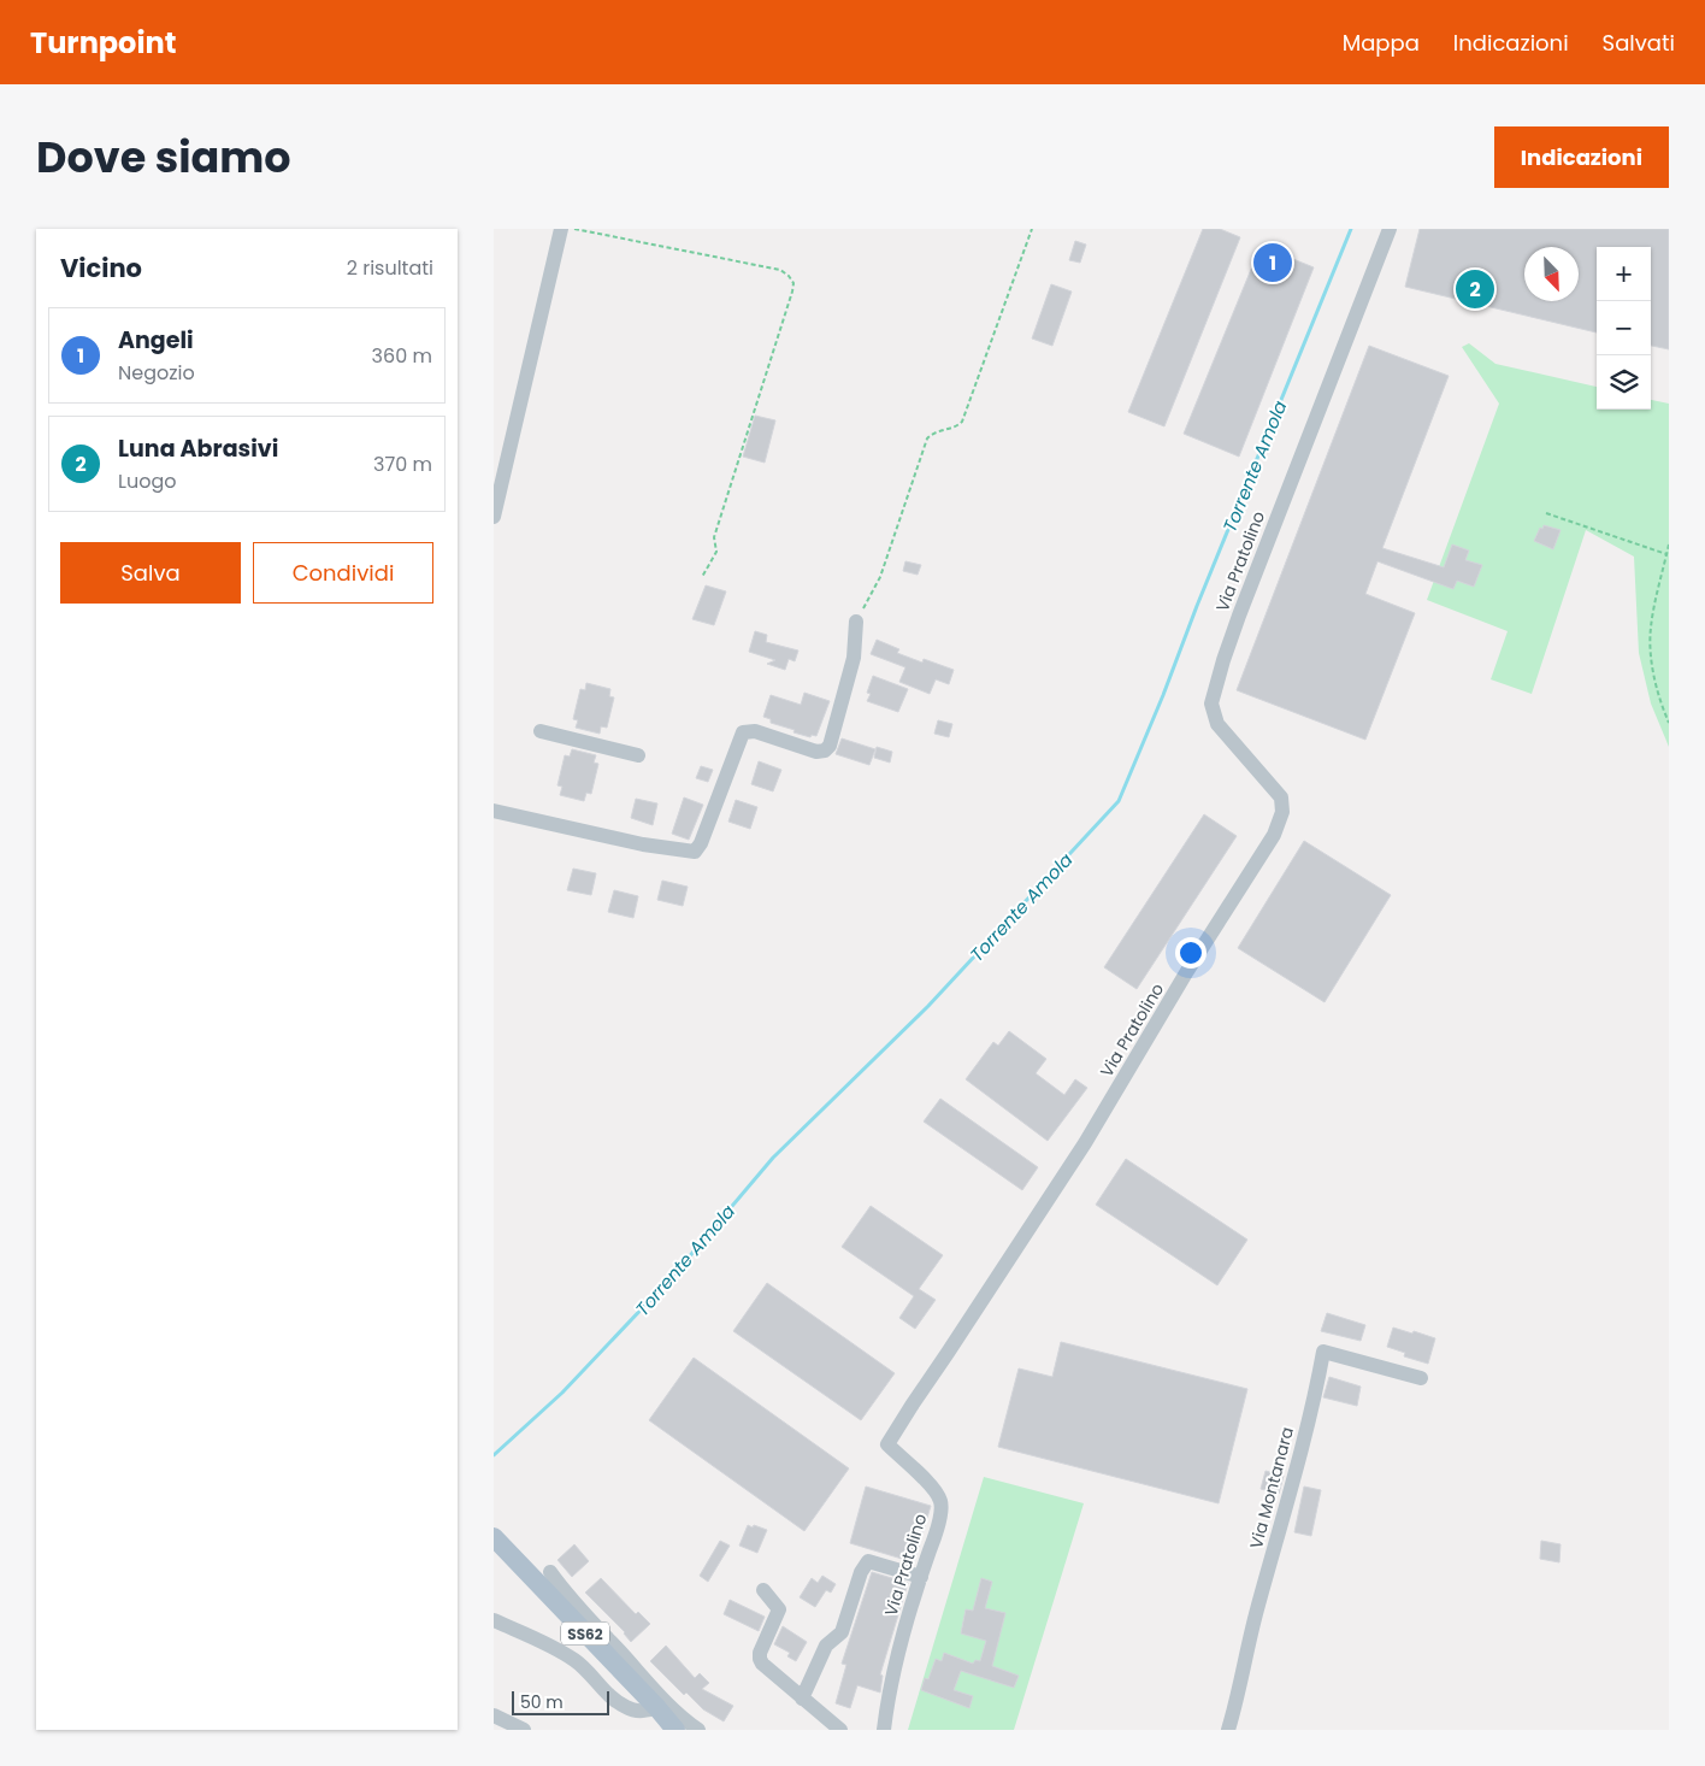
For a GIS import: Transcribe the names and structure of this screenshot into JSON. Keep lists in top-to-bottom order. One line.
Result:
{"streets":{"main road":["SS62"],"street":["Via Pratolino","Via Montanara"]},"water":["Torrente Amola"],"scale_bar":"50 m","north":"bottom right","page":{"header":"Turnpoint","nav":["Mappa","Indicazioni","Salvati"],"title":"Dove siamo","buttons":["Indicazioni",["Salva","Condividi"]],"heading":["Vicino","2 risultati"],"pins":["1","2"],"map_buttons":["+","−"],"list":[{"mark":"1","name":"Angeli","note":"Negozio","value":"360 m"},{"mark":"2","name":"Luna Abrasivi","note":"Luogo","value":"370 m"}],"scale":"50 m"}}
